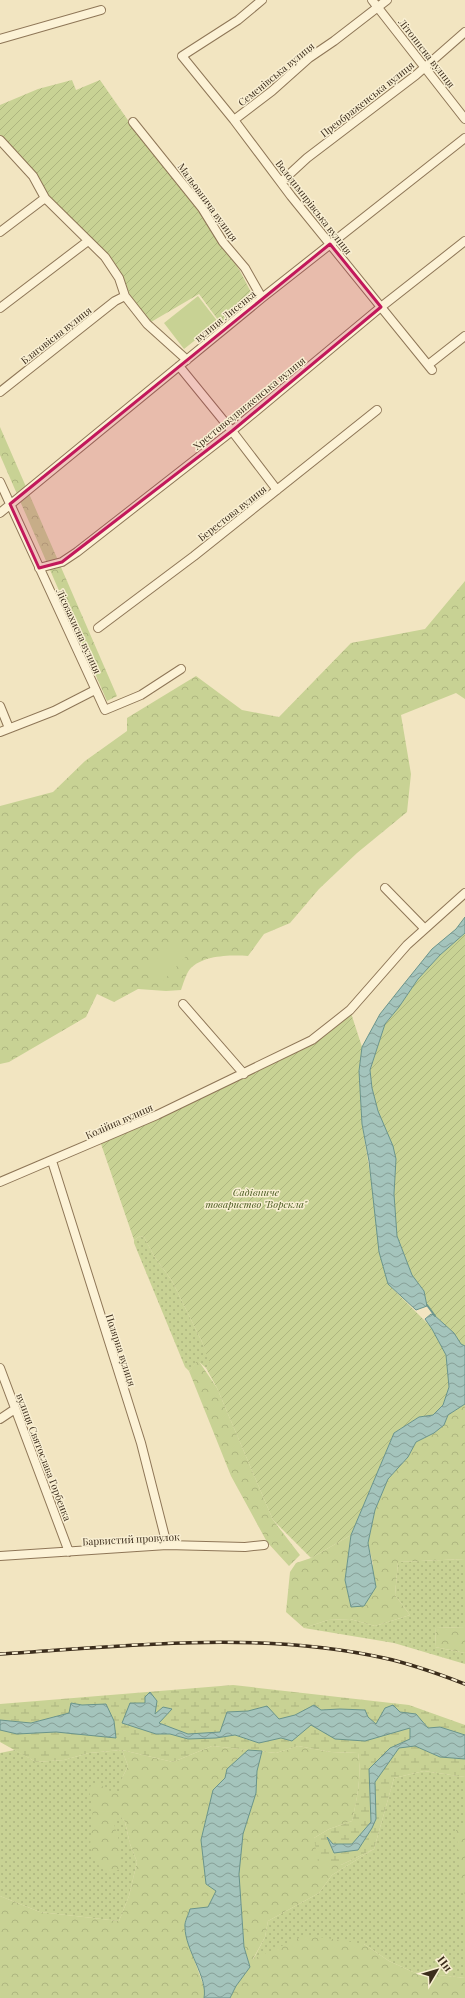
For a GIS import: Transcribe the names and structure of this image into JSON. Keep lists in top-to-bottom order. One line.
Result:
{"streets":{"street":["Літописна вулиця","Семенівська вулиця","Преображенська вулиця","Мальовнича вулиця","Володимирівська вулиця","вулиця Лисенка","Благовісна вулиця","Хрестовоздвиженська вулиця","Берестова вулиця","Лісозахисна вулиця","Колійна вулиця","Полярна вулиця","вулиця Святослава Горбенка","Барвистий провулок"]},"crossings":[["Літописна вулиця","Семенівська вулиця"],["Літописна вулиця","Преображенська вулиця"],["Семенівська вулиця","Володимирівська вулиця"],["Преображенська вулиця","Володимирівська вулиця"],["Мальовнича вулиця","вулиця Лисенка"],["Володимирівська вулиця","вулиця Лисенка"],["Володимирівська вулиця","Хрестовоздвиженська вулиця"],["вулиця Лисенка","Лісозахисна вулиця"],["Хрестовоздвиженська вулиця","Лісозахисна вулиця"],["Колійна вулиця","Полярна вулиця"],["Полярна вулиця","Барвистий провулок"],["вулиця Святослава Горбенка","Барвистий провулок"]],"parks":["Садівниче товариство \"Ворскла\""],"north":"top right"}
